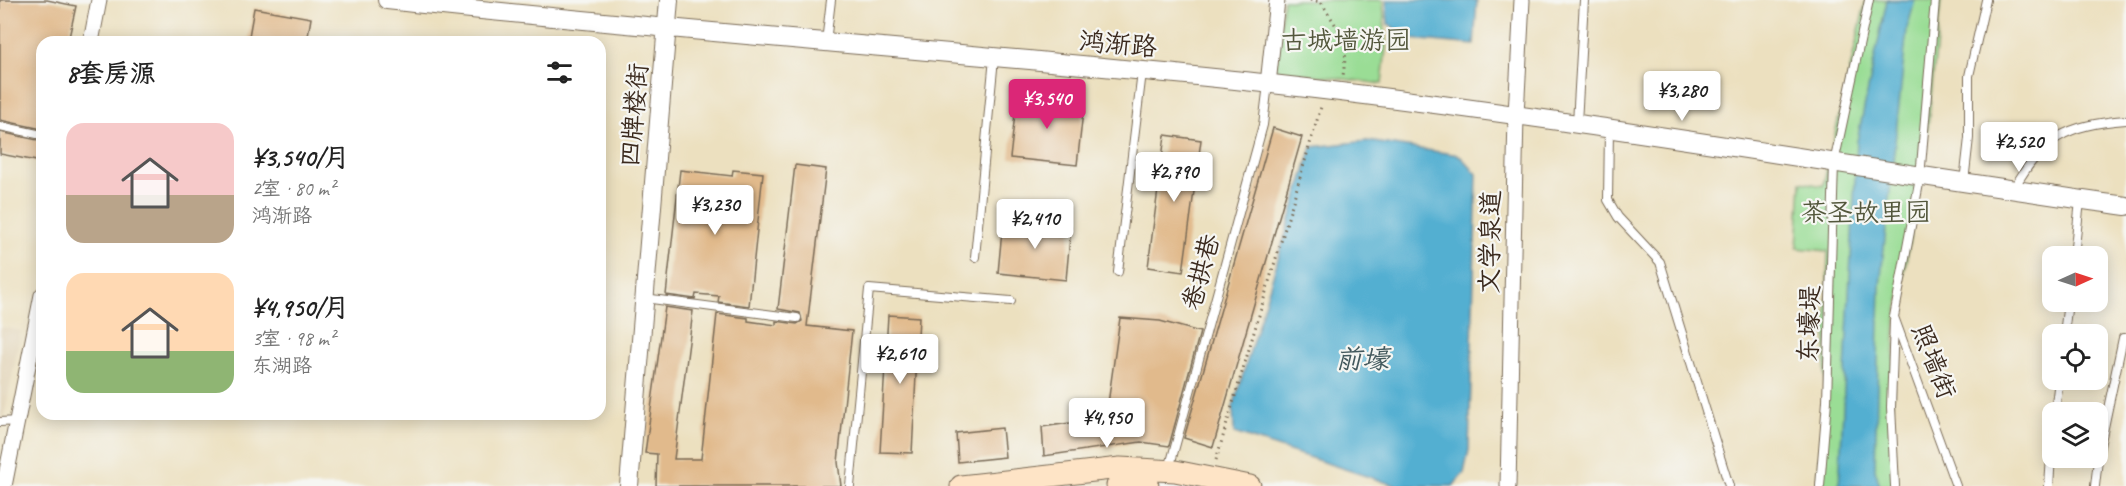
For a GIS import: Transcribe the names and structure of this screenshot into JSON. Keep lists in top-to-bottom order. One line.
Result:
{"streets":{"street":["鸿渐路","四牌楼街","文学泉道"],"lane":["卷拱巷","东壕堤","照墙街"]},"crossings":[["鸿渐路","四牌楼街"],["鸿渐路","文学泉道"],["鸿渐路","卷拱巷"],["鸿渐路","东壕堤"],["鸿渐路","照墙街"]],"water":["前壕"],"parks":["古城墙游园","茶圣故里园"],"north":"right","page":{"heading":"8套房源","price":["¥3,280","¥3,540","¥2,520","¥2,790","¥3,230","¥2,410","¥2,610","¥4,950"],"list":[{"name":"¥3,540/月","note":"2室 · 80 m² · 鸿渐路"},{"name":"¥4,950/月","note":"3室 · 98 m² · 东湖路"}]}}
